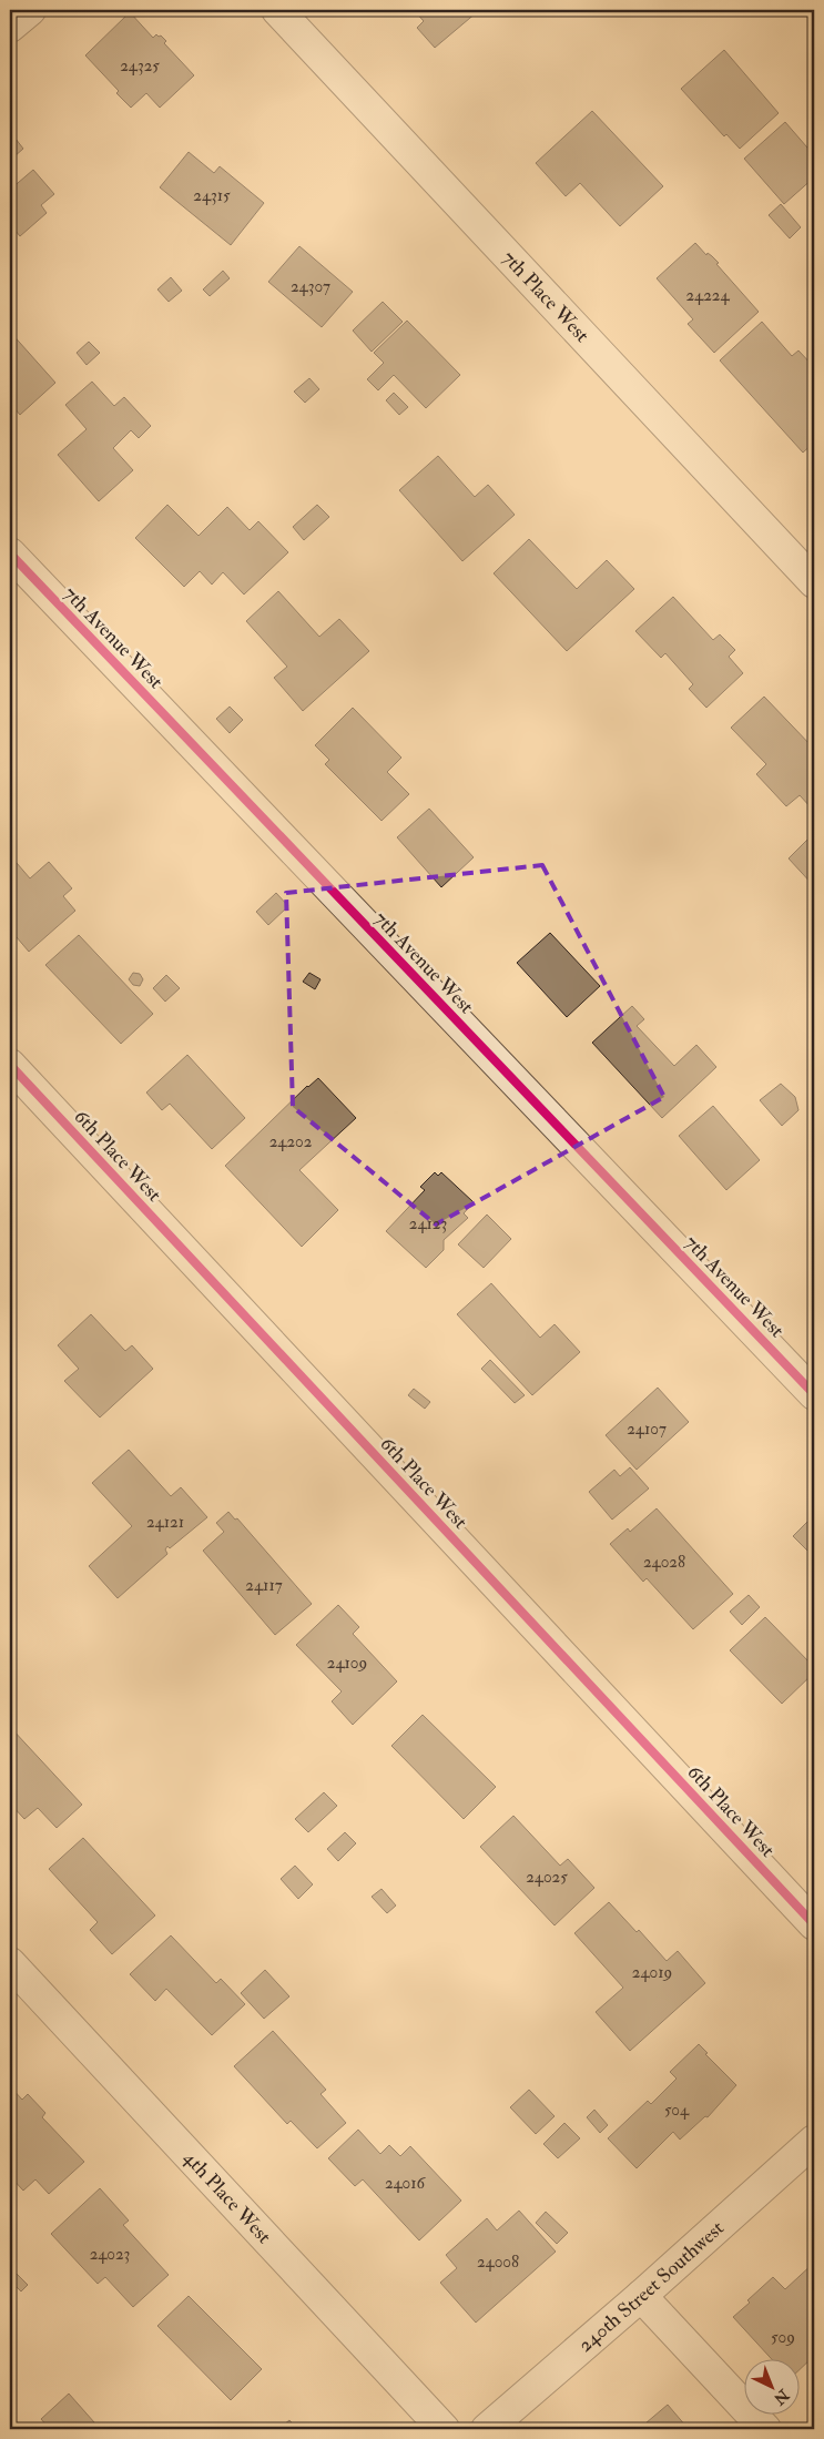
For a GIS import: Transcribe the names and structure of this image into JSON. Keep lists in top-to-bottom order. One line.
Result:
{"streets":{"street":["7th Place West","7th Avenue West","6th Place West","4th Place West","240th Street Southwest"]},"house_numbers":["24325","24315","24307","24224","24202","24123","24107","24121","24028","24117","24109","24025","24019","504","24016","24023","24008","509"],"north":"bottom right"}
